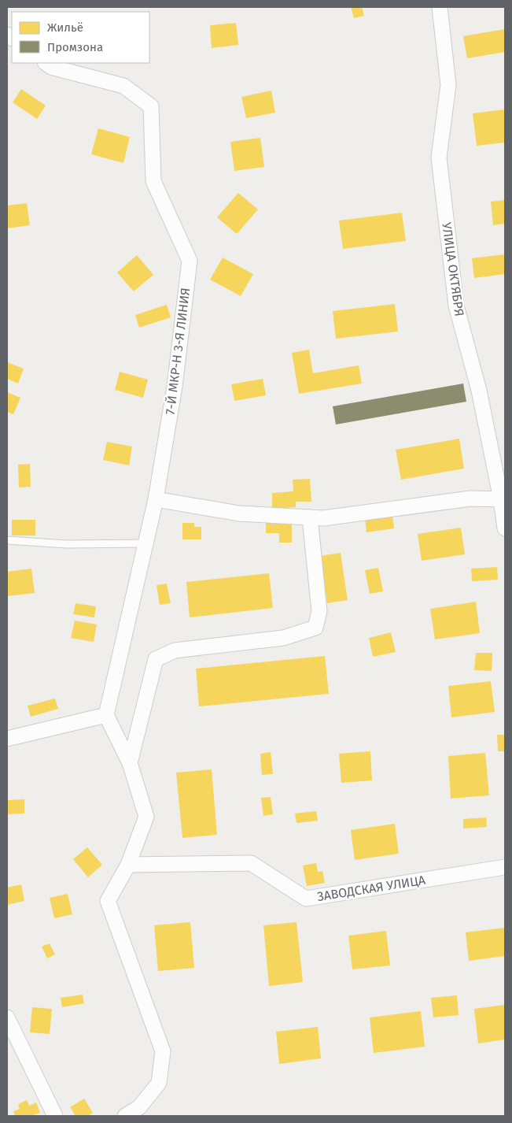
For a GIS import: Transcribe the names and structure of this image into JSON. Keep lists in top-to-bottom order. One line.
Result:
{"streets":{"street":["УЛИЦА ОКТЯБРЯ","7-Й МКР-Н 3-Я ЛИНИЯ","ЗАВОДСКАЯ УЛИЦА"]},"legend":["Жильё","Промзона"]}
